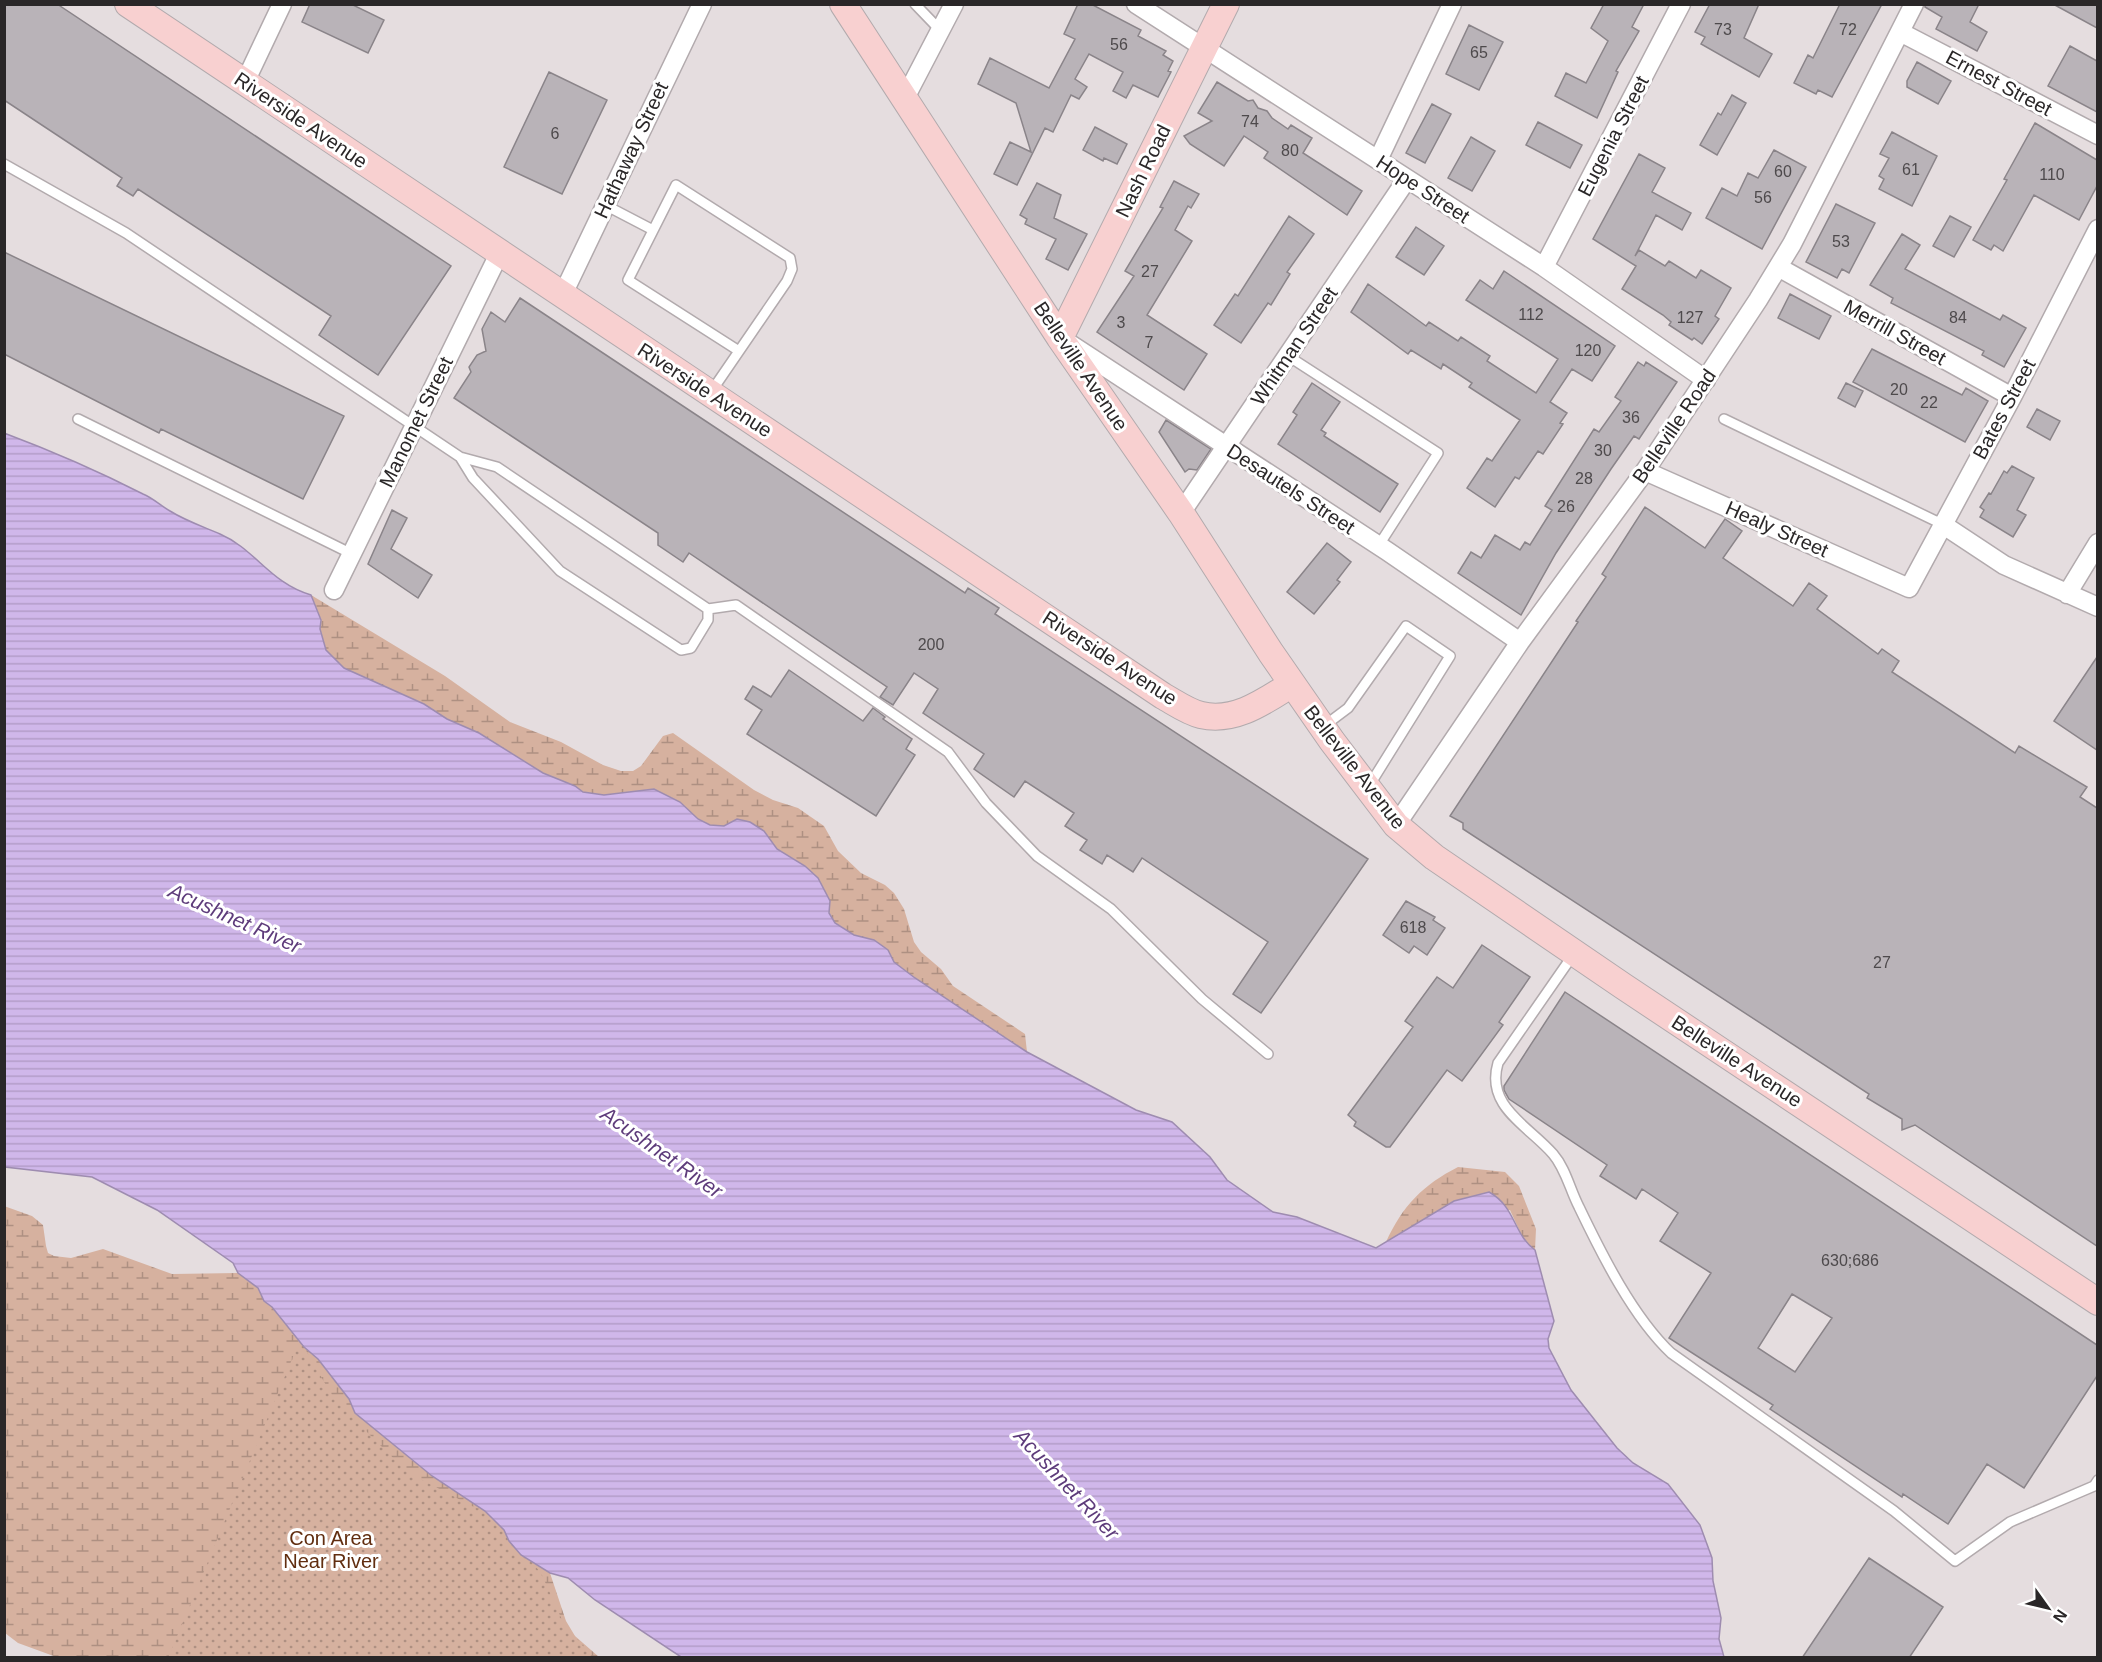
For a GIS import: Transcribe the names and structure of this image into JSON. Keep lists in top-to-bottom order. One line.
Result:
{"streets":{"main road":["Riverside Avenue","Nash Road","Belleville Avenue"],"street":["Ernest Street","Eugenia Street","Hathaway Street","Hope Street","Merrill Street","Whitman Street","Bates Street","Manomet Street","Belleville Road","Desautels Street","Healy Street"]},"crossings":[["Ernest Street","Belleville Road"],["Riverside Avenue","Hathaway Street"],["Riverside Avenue","Belleville Avenue"],["Riverside Avenue","Manomet Street"],["Eugenia Street","Hope Street"],["Nash Road","Hope Street"],["Nash Road","Belleville Avenue"],["Nash Road","Desautels Street"],["Hope Street","Whitman Street"],["Hope Street","Belleville Road"],["Merrill Street","Bates Street"],["Merrill Street","Belleville Road"],["Whitman Street","Belleville Avenue"],["Whitman Street","Desautels Street"],["Belleville Avenue","Belleville Road"],["Belleville Avenue","Desautels Street"],["Bates Street","Healy Street"],["Belleville Road","Desautels Street"],["Belleville Road","Healy Street"]],"water":["Acushnet River"],"parks":["Con Area Near River"],"house_numbers":["73","72","56","65","74","6","80","61","60","110","56","53","27","112","127","84","3","7","120","20","22","36","30","28","26","200","618","27","630;686"],"north":"bottom right"}
